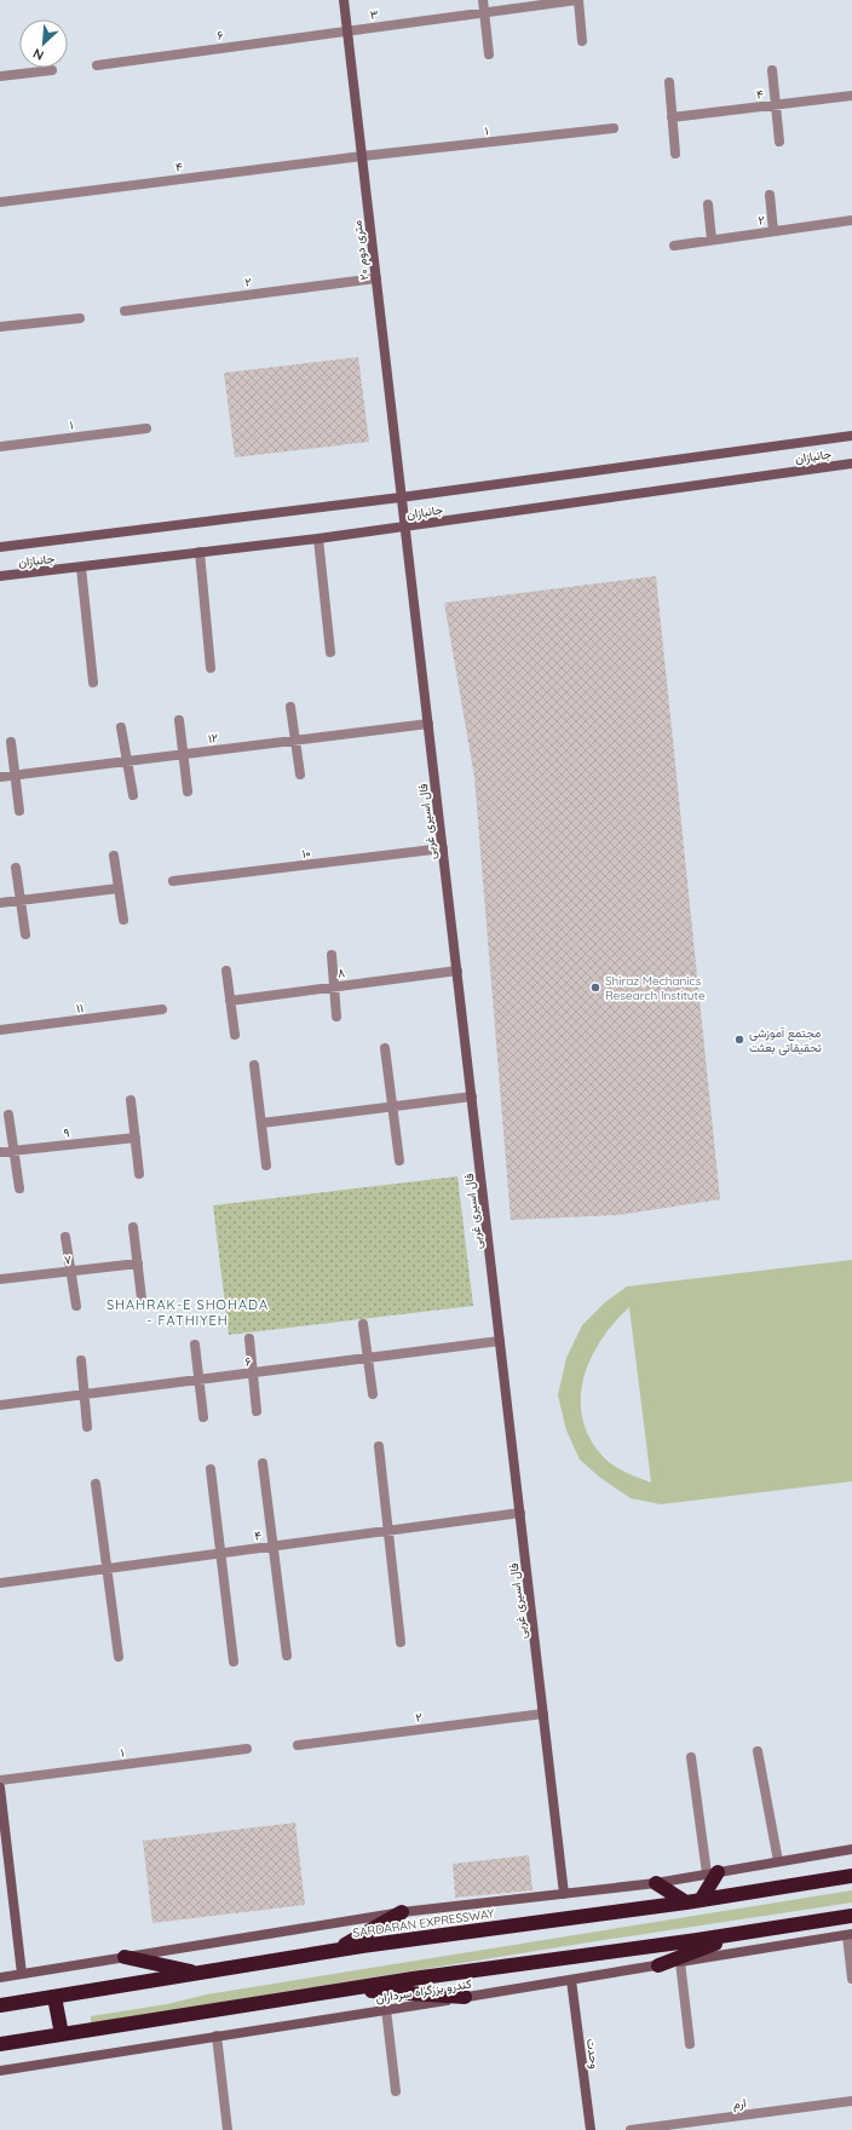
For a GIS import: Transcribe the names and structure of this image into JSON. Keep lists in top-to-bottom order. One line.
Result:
{"streets":{"highway":["SARDARAN EXPRESSWAY"],"street":["۳","۶","۴","۱","۲","۲۰ متری دوم","جانبازان","۱۲","فال اسیری غربی","۱۰","۸","۱۱","۹","۷","کندرو بزرگراه سرداران","وحدت","ارم"]},"crossings":[["۳","۶"],["۳","۲۰ متری دوم"],["۶","۲۰ متری دوم"],["۶","فال اسیری غربی"],["۴","۱"],["۴","۲۰ متری دوم"],["۴","فال اسیری غربی"],["۱","۲۰ متری دوم"],["۲","۲۰ متری دوم"],["۲","فال اسیری غربی"],["۲۰ متری دوم","جانبازان"],["۲۰ متری دوم","فال اسیری غربی"],["جانبازان","فال اسیری غربی"],["۱۲","فال اسیری غربی"],["فال اسیری غربی","۱۰"],["فال اسیری غربی","۸"],["کندرو بزرگراه سرداران","وحدت"]],"districts":["SHAHRAK-E SHOHADA - FATHIYEH"],"places":["Shiraz Mechanics Research Institute","مجتمع آموزشی تحقیقاتی بعثت"],"north":"bottom left"}
